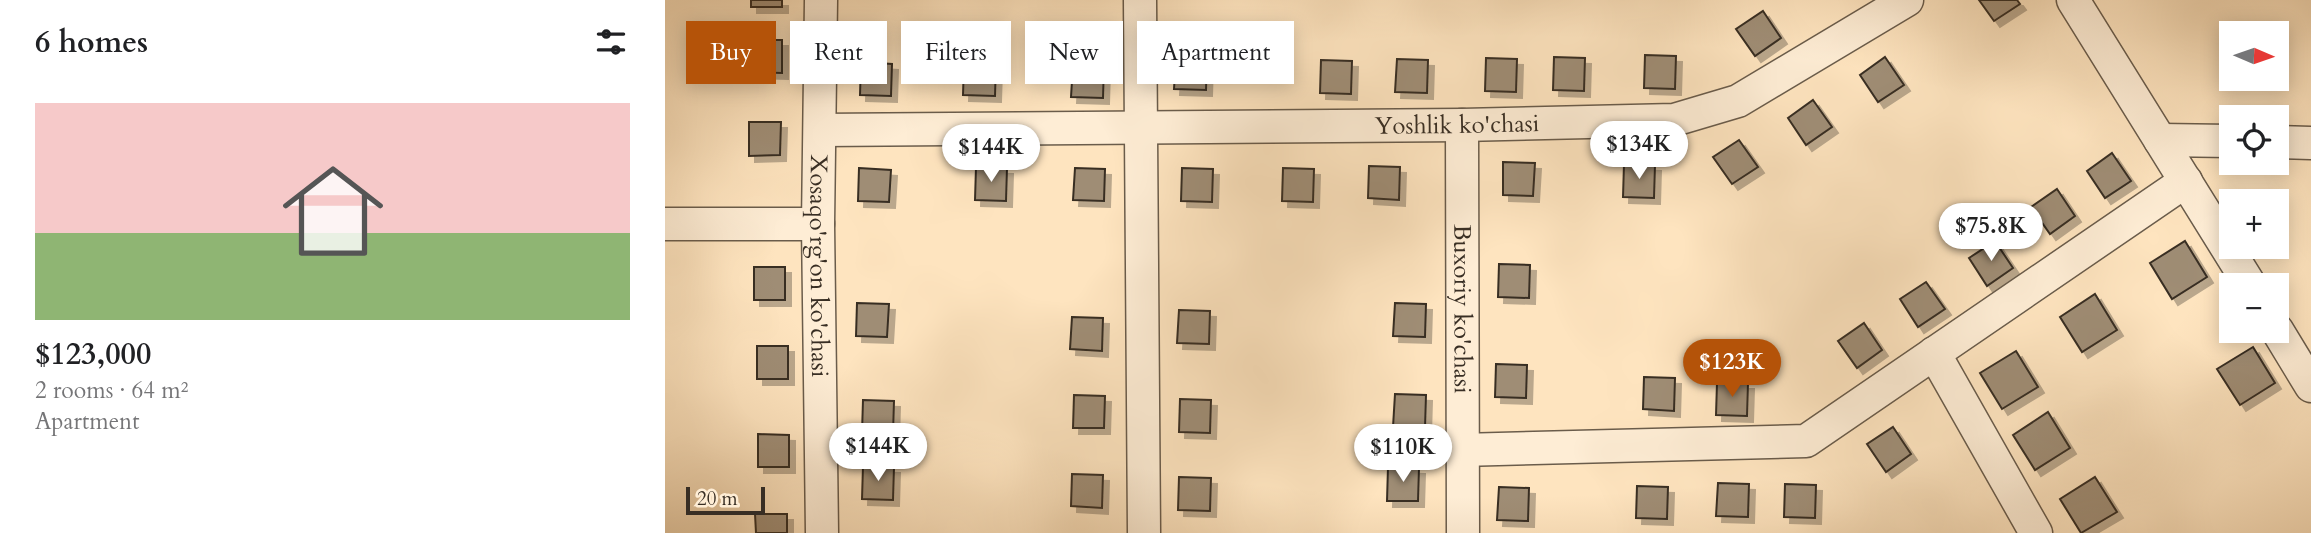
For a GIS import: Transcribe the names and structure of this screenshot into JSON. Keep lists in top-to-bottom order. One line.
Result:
{"streets":{"street":["Yoshlik ko'chasi","Xosaqo'rg'on ko'chasi","Buxoriy ko'chasi"]},"crossings":[["Yoshlik ko'chasi","Xosaqo'rg'on ko'chasi"],["Yoshlik ko'chasi","Buxoriy ko'chasi"]],"scale_bar":"20 m","north":"right","page":{"heading":"6 homes","map_buttons":["+","−"],"chip":["Buy","Rent","Filters","New","Apartment"],"list":[{"name":"$123,000","note":"2 rooms · 64 m² · Apartment"}],"price":["$134K","$144K","$75.8K","$123K","$144K","$110K"],"scale":"20 m"}}
